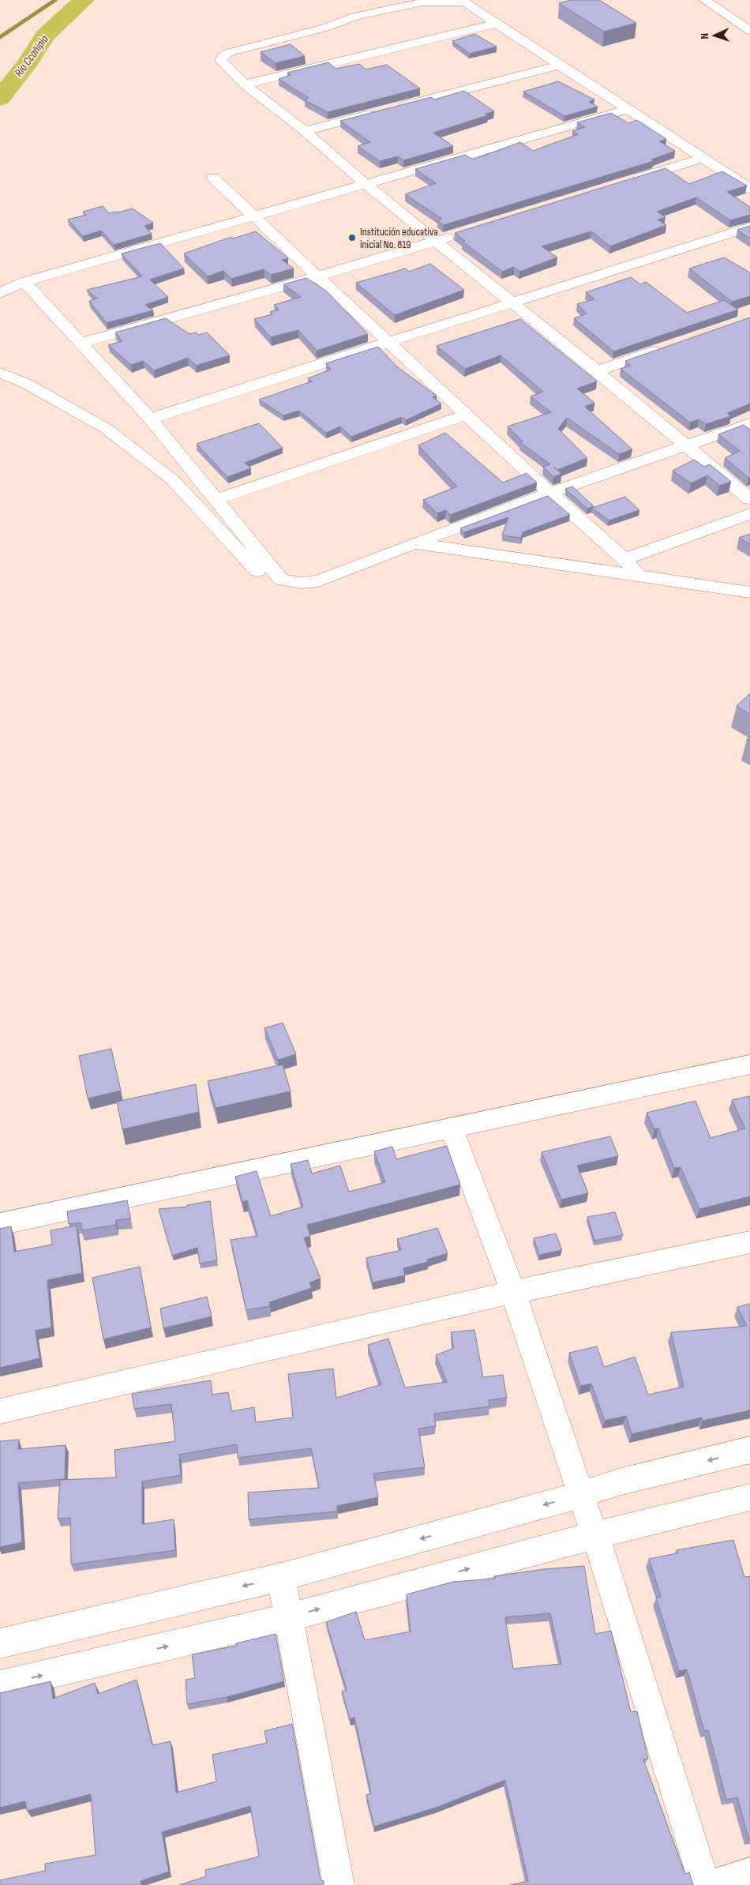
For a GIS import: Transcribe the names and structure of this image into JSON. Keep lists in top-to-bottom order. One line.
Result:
{"water":["Rio Ccañipia"],"places":["Institución educativa inicial No. 819"],"north":"left"}
